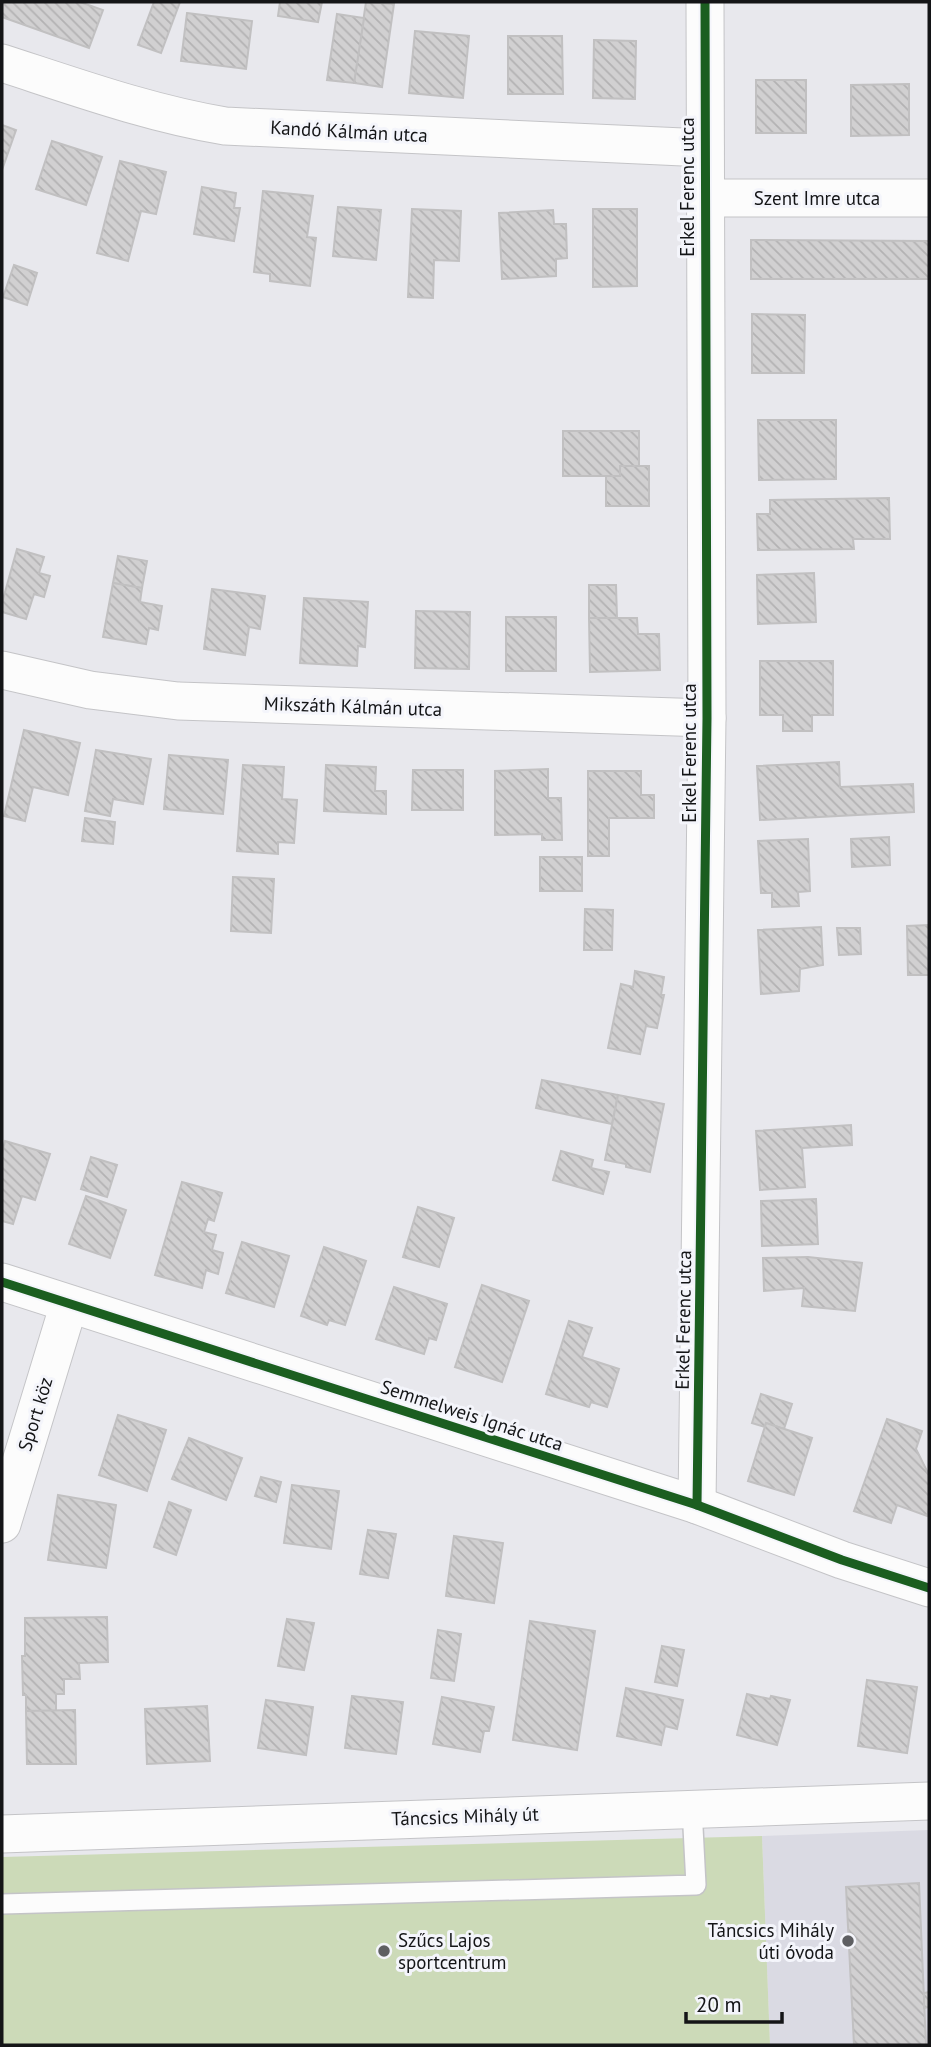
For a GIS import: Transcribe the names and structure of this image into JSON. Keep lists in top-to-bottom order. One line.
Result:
{"streets":{"street":["Kandó Kálmán utca","Erkel Ferenc utca","Szent Imre utca","Mikszáth Kálmán utca","Sport köz","Semmelweis Ignác utca","Táncsics Mihály út"]},"crossings":[["Kandó Kálmán utca","Erkel Ferenc utca"],["Erkel Ferenc utca","Szent Imre utca"],["Erkel Ferenc utca","Mikszáth Kálmán utca"],["Erkel Ferenc utca","Semmelweis Ignác utca"],["Sport köz","Semmelweis Ignác utca"]],"places":["Táncsics Mihály úti óvoda","Szűcs Lajos sportcentrum"],"scale_bar":"20 m"}
